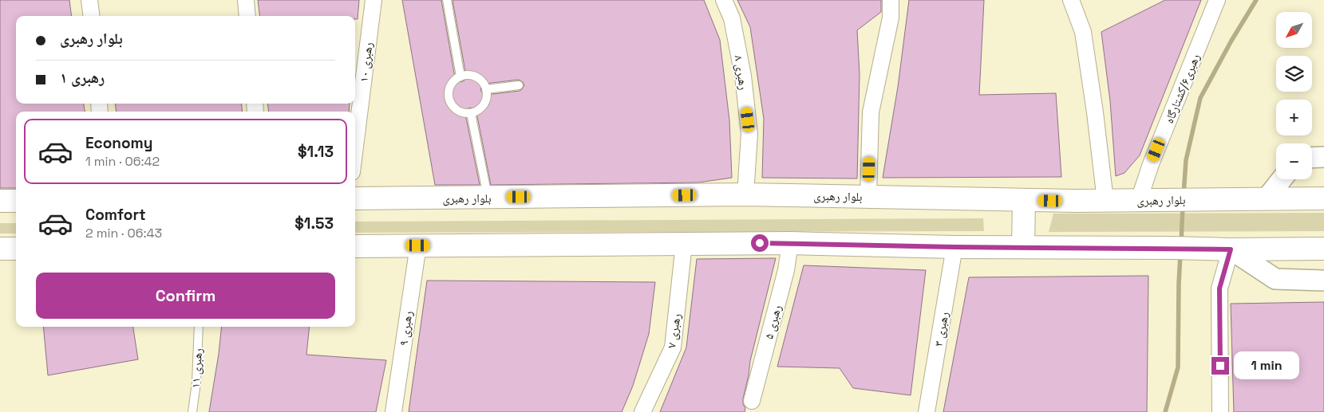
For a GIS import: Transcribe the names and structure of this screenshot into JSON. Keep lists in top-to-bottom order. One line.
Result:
{"streets":{"main road":["بلوار رهبری"],"street":["رهبری ۱۰","رهبری ۸","رهبری۶/کشتارگاه","رهبری ۵","رهبری ۹","رهبری ۳","رهبری ۷"],"lane":["رهبری ۱۱"]},"crossings":[["رهبری ۸","بلوار رهبری"],["رهبری۶/کشتارگاه","بلوار رهبری"]],"north":"bottom left","page":{"map_buttons":["+","−"],"banner":["بلوار رهبری","رهبری ۱"],"list":[{"name":"Economy","note":"1 min · 06:42","value":"$1.13"},{"name":"Comfort","note":"2 min · 06:43","value":"$1.53"}],"buttons":"Confirm","bubble":"1 min"}}
